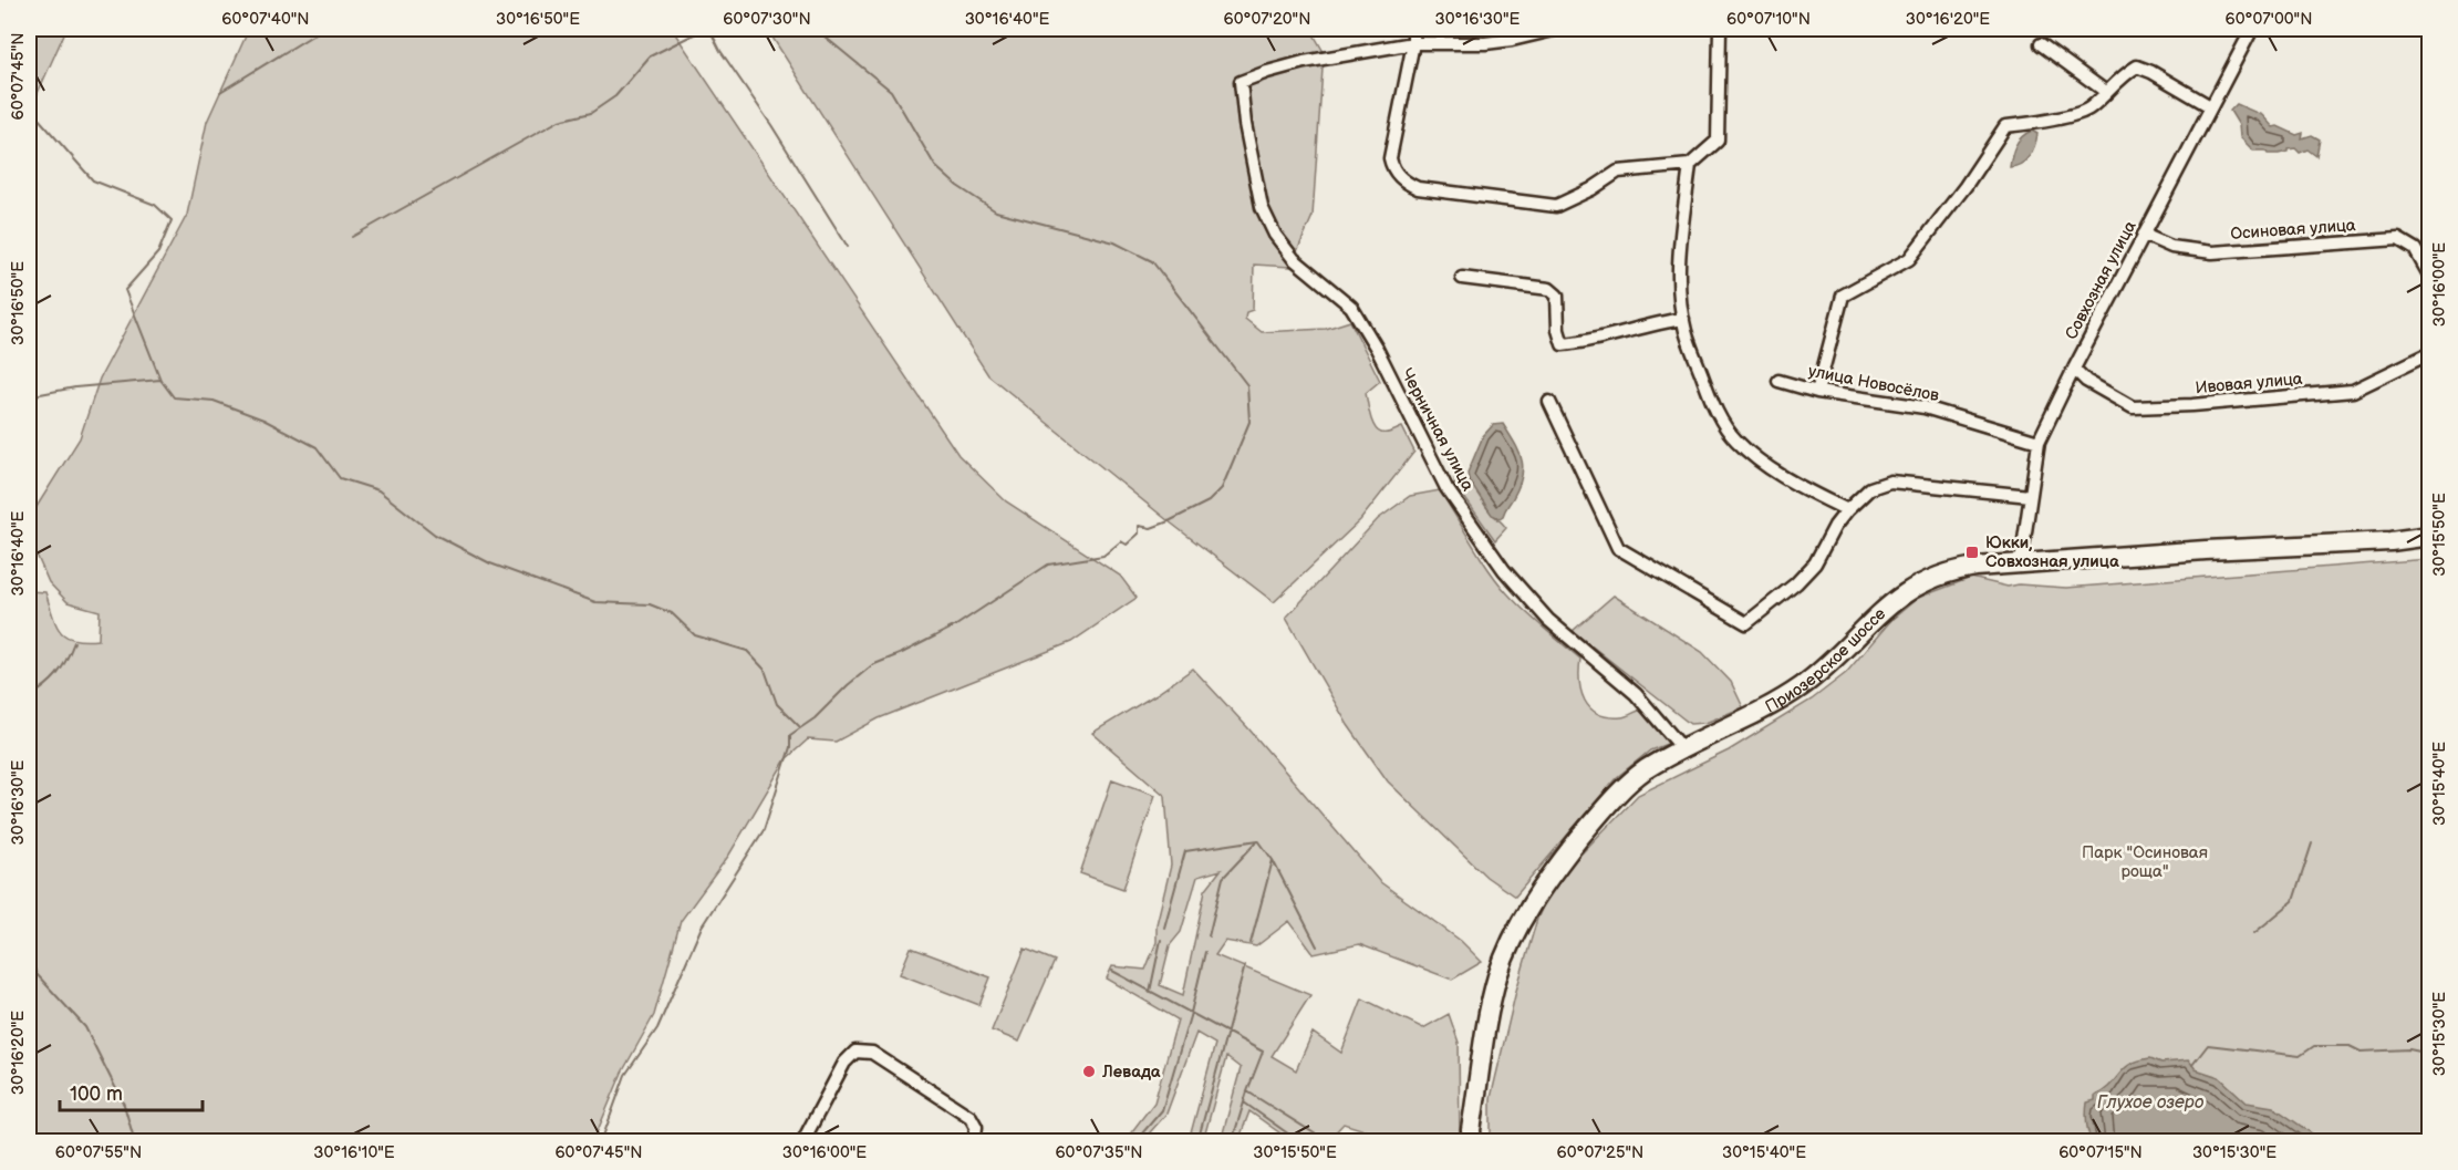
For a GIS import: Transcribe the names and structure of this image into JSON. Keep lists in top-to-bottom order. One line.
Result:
{"streets":{"main road":["Приозерское шоссе"],"street":["Осиновая улица","Совхозная улица","улица Новосёлов","Ивовая улица","Черничная улица"]},"crossings":[["Осиновая улица","Совхозная улица"],["Совхозная улица","улица Новосёлов"],["Совхозная улица","Ивовая улица"],["Совхозная улица","Приозерское шоссе"],["Черничная улица","Приозерское шоссе"]],"water":["Глухое озеро"],"parks":["Парк \"Осиновая роща\""],"places":{"transit":["Юкки, Совхозная улица"],"other":["Левада"]},"scale_bar":"100 m","coordinates":["60°07'40\"N","30°16'50\"E","60°07'30\"N","30°16'40\"E","60°07'20\"N","30°16'30\"E","60°07'10\"N","30°16'20\"E","60°07'00\"N","60°07'45\"N","30°16'00\"E","30°15'50\"E","30°15'40\"E","30°15'30\"E","60°07'55\"N","30°16'10\"E","60°07'35\"N","60°07'25\"N","60°07'15\"N"]}
